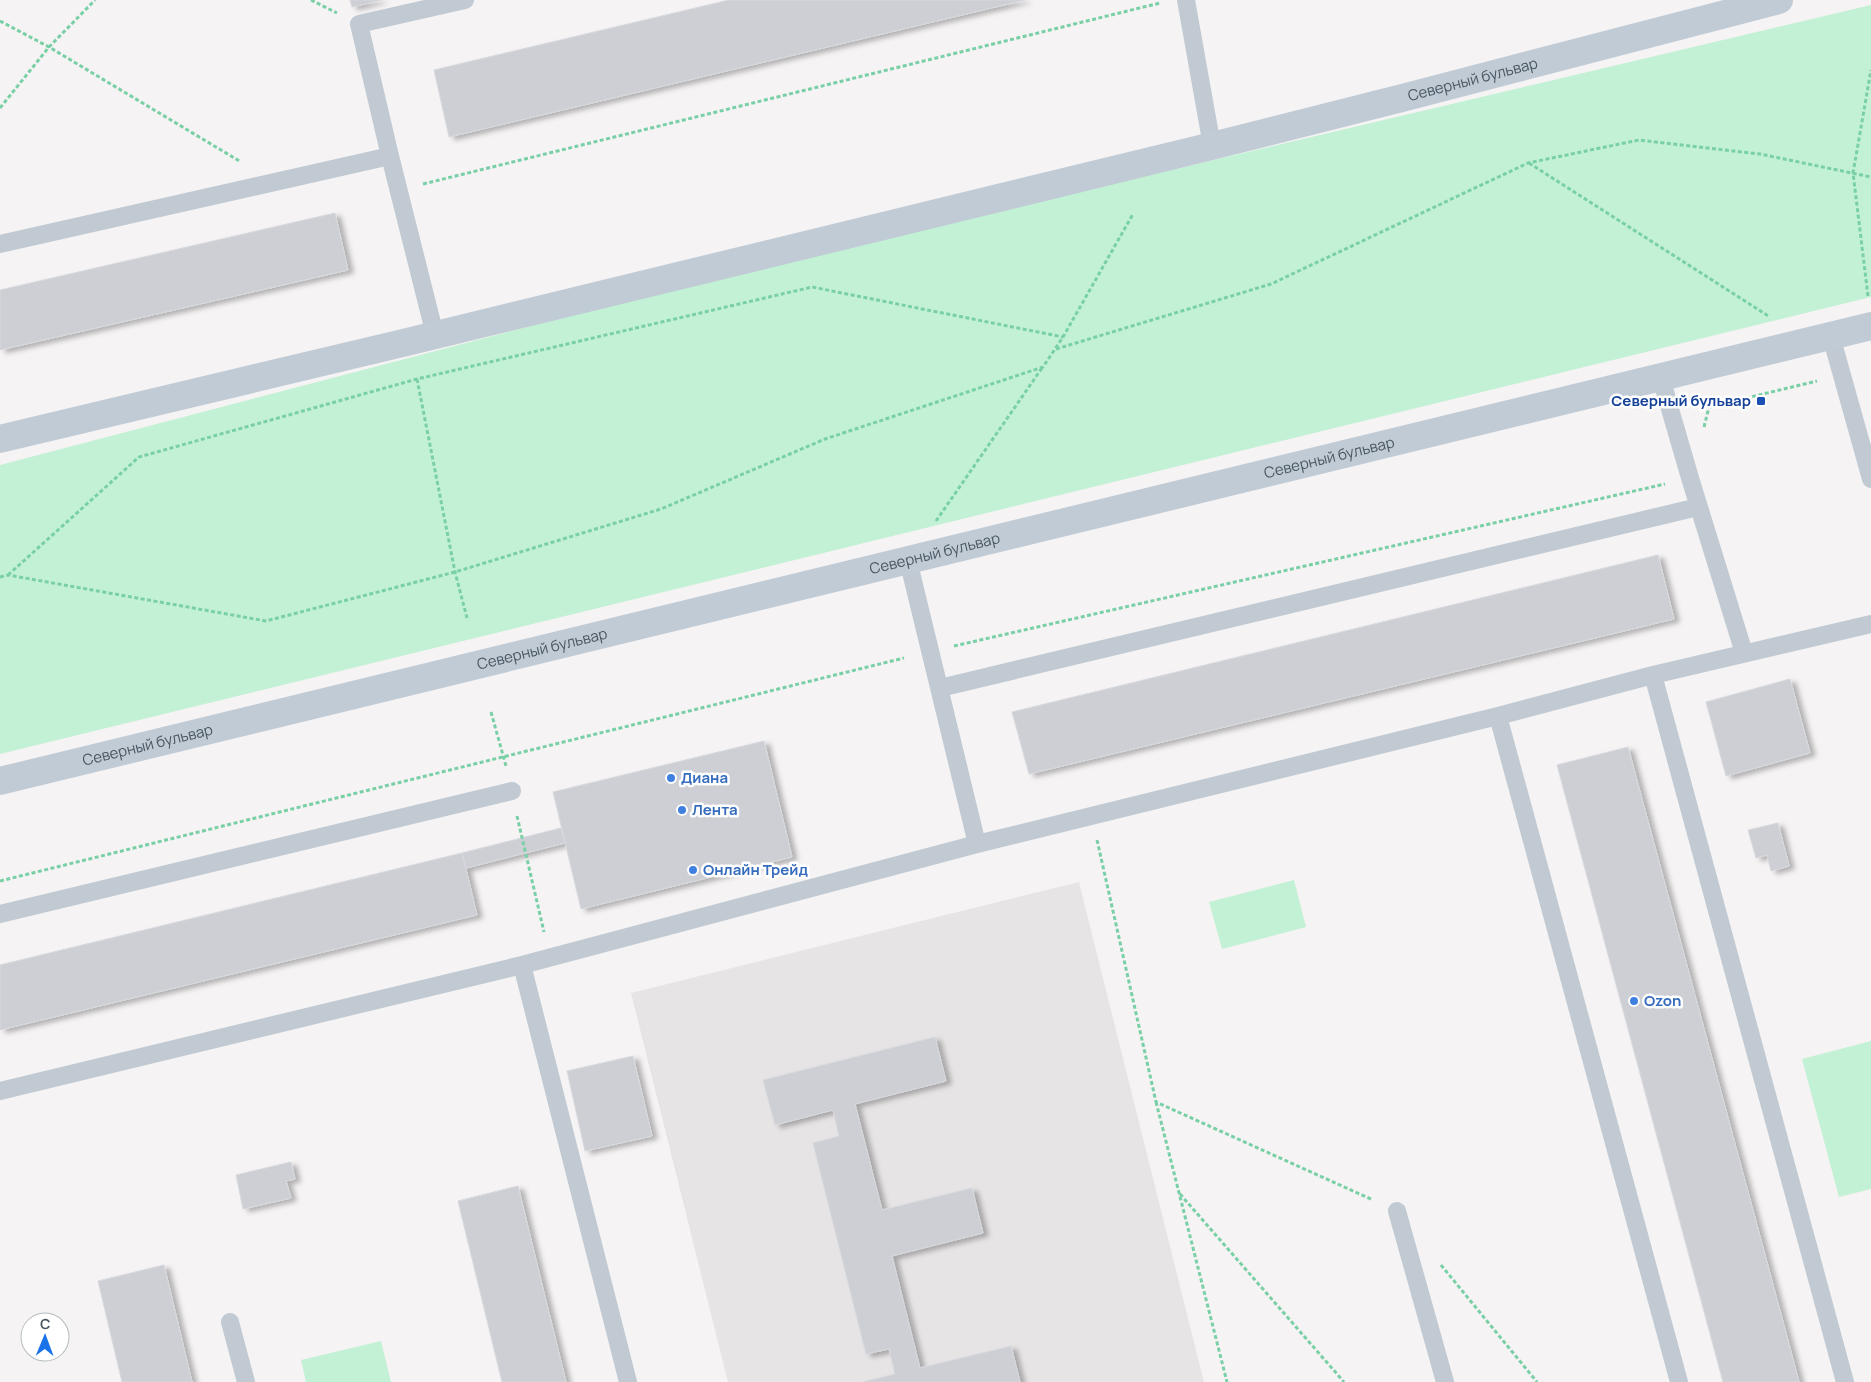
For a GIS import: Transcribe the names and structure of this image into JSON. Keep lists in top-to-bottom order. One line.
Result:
{"streets":{"main road":["Северный бульвар"]},"places":{"transit":["Северный бульвар"],"other":["Диана","Лента","Онлайн Трейд","Ozon"]},"north":"top"}
